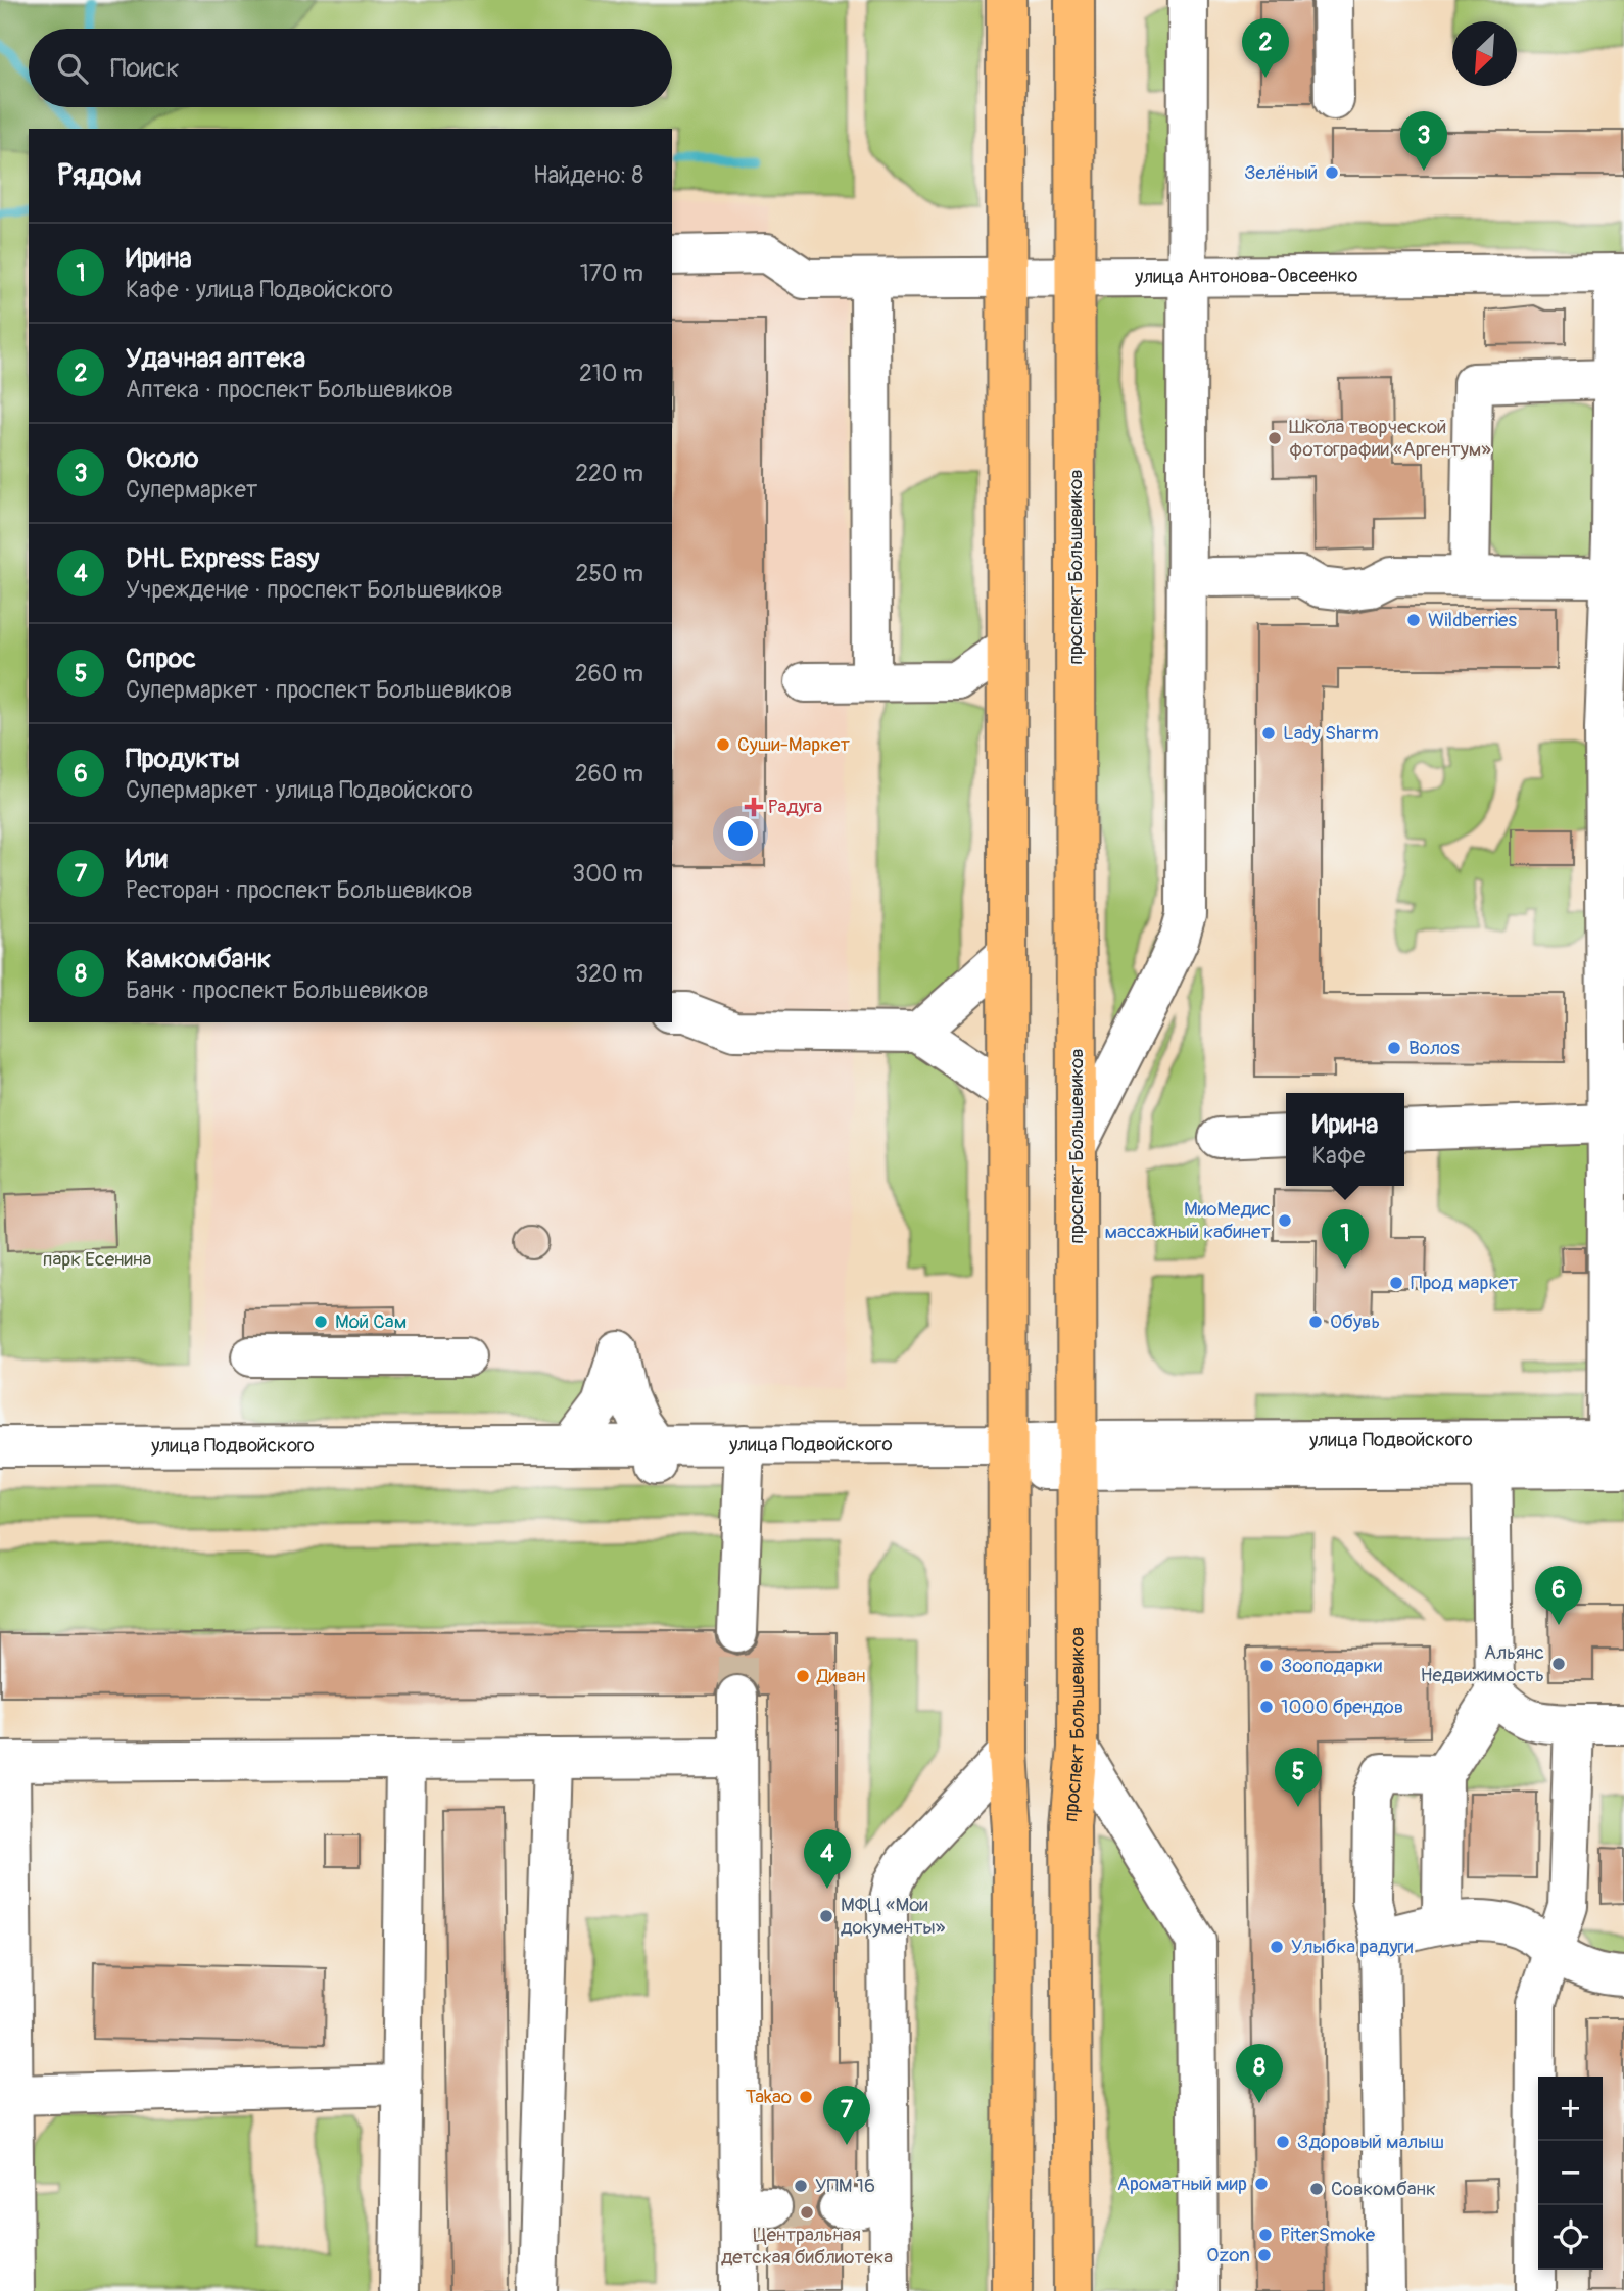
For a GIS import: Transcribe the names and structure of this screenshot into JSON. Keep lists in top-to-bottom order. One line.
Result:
{"streets":{"main road":["проспект Большевиков"],"street":["улица Антонова-Овсеенко","улица Подвойского"]},"crossings":[["улица Антонова-Овсеенко","проспект Большевиков"],["проспект Большевиков","улица Подвойского"]],"parks":["парк Есенина"],"places":{"other":["Зелёный","Школа творческой фотографии «Аргентум»","Wildberries","Lady Sharm","Суши-Маркет","Волоs","МиоМедис массажный кабинет","Прод маркет","Мой Сам","Обувь","Альянс Недвижимость","Зооподарки","Диван","1000 брендов","МФЦ «Мои документы»","Улыбка радуги","Takao","Здоровый малыш","Ароматный мир","УПМ 16","Совкомбанк","Центральная детская библиотека","PiterSmoke","Ozon"],"health":["Радуга"]},"north":"bottom left","page":{"pins":["2","3","1","6","5","4","8","7"],"search":"Поиск","heading":["Рядом","Найдено: 8"],"list":[{"mark":"1","name":"Ирина","note":"Кафе · улица Подвойского","value":"170 m"},{"mark":"2","name":"Удачная аптека","note":"Аптека · проспект Большевиков","value":"210 m"},{"mark":"3","name":"Около","note":"Супермаркет","value":"220 m"},{"mark":"4","name":"DHL Express Easy","note":"Учреждение · проспект Большевиков","value":"250 m"},{"mark":"5","name":"Спрос","note":"Супермаркет · проспект Большевиков","value":"260 m"},{"mark":"6","name":"Продукты","note":"Супермаркет · улица Подвойского","value":"260 m"},{"mark":"7","name":"Или","note":"Ресторан · проспект Большевиков","value":"300 m"},{"mark":"8","name":"Камкомбанк","note":"Банк · проспект Большевиков","value":"320 m"}],"popup":["Ирина","Кафе"],"map_buttons":["+","−"]}}
